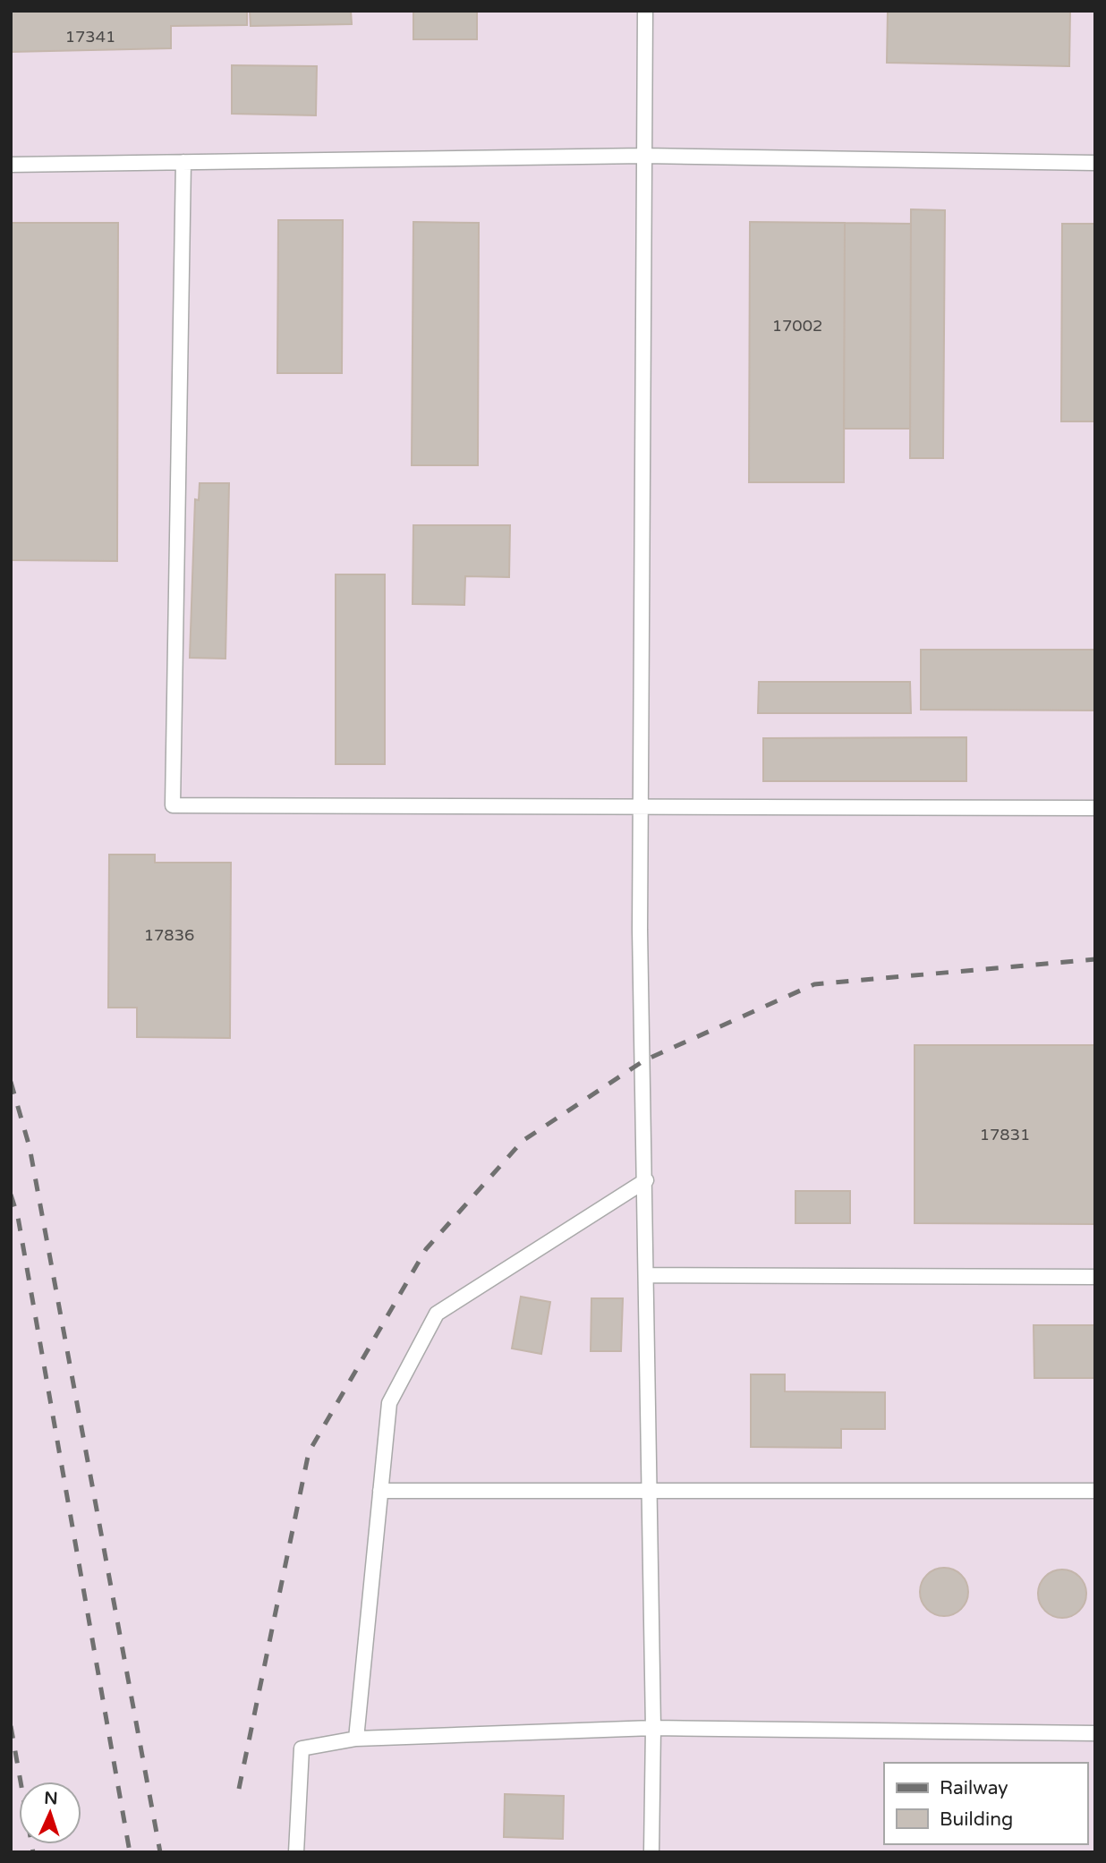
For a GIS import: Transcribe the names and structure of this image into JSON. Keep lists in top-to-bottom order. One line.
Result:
{"house_numbers":["17341","17002","17836","17831"],"legend":["Railway","Building"],"north":"top"}
